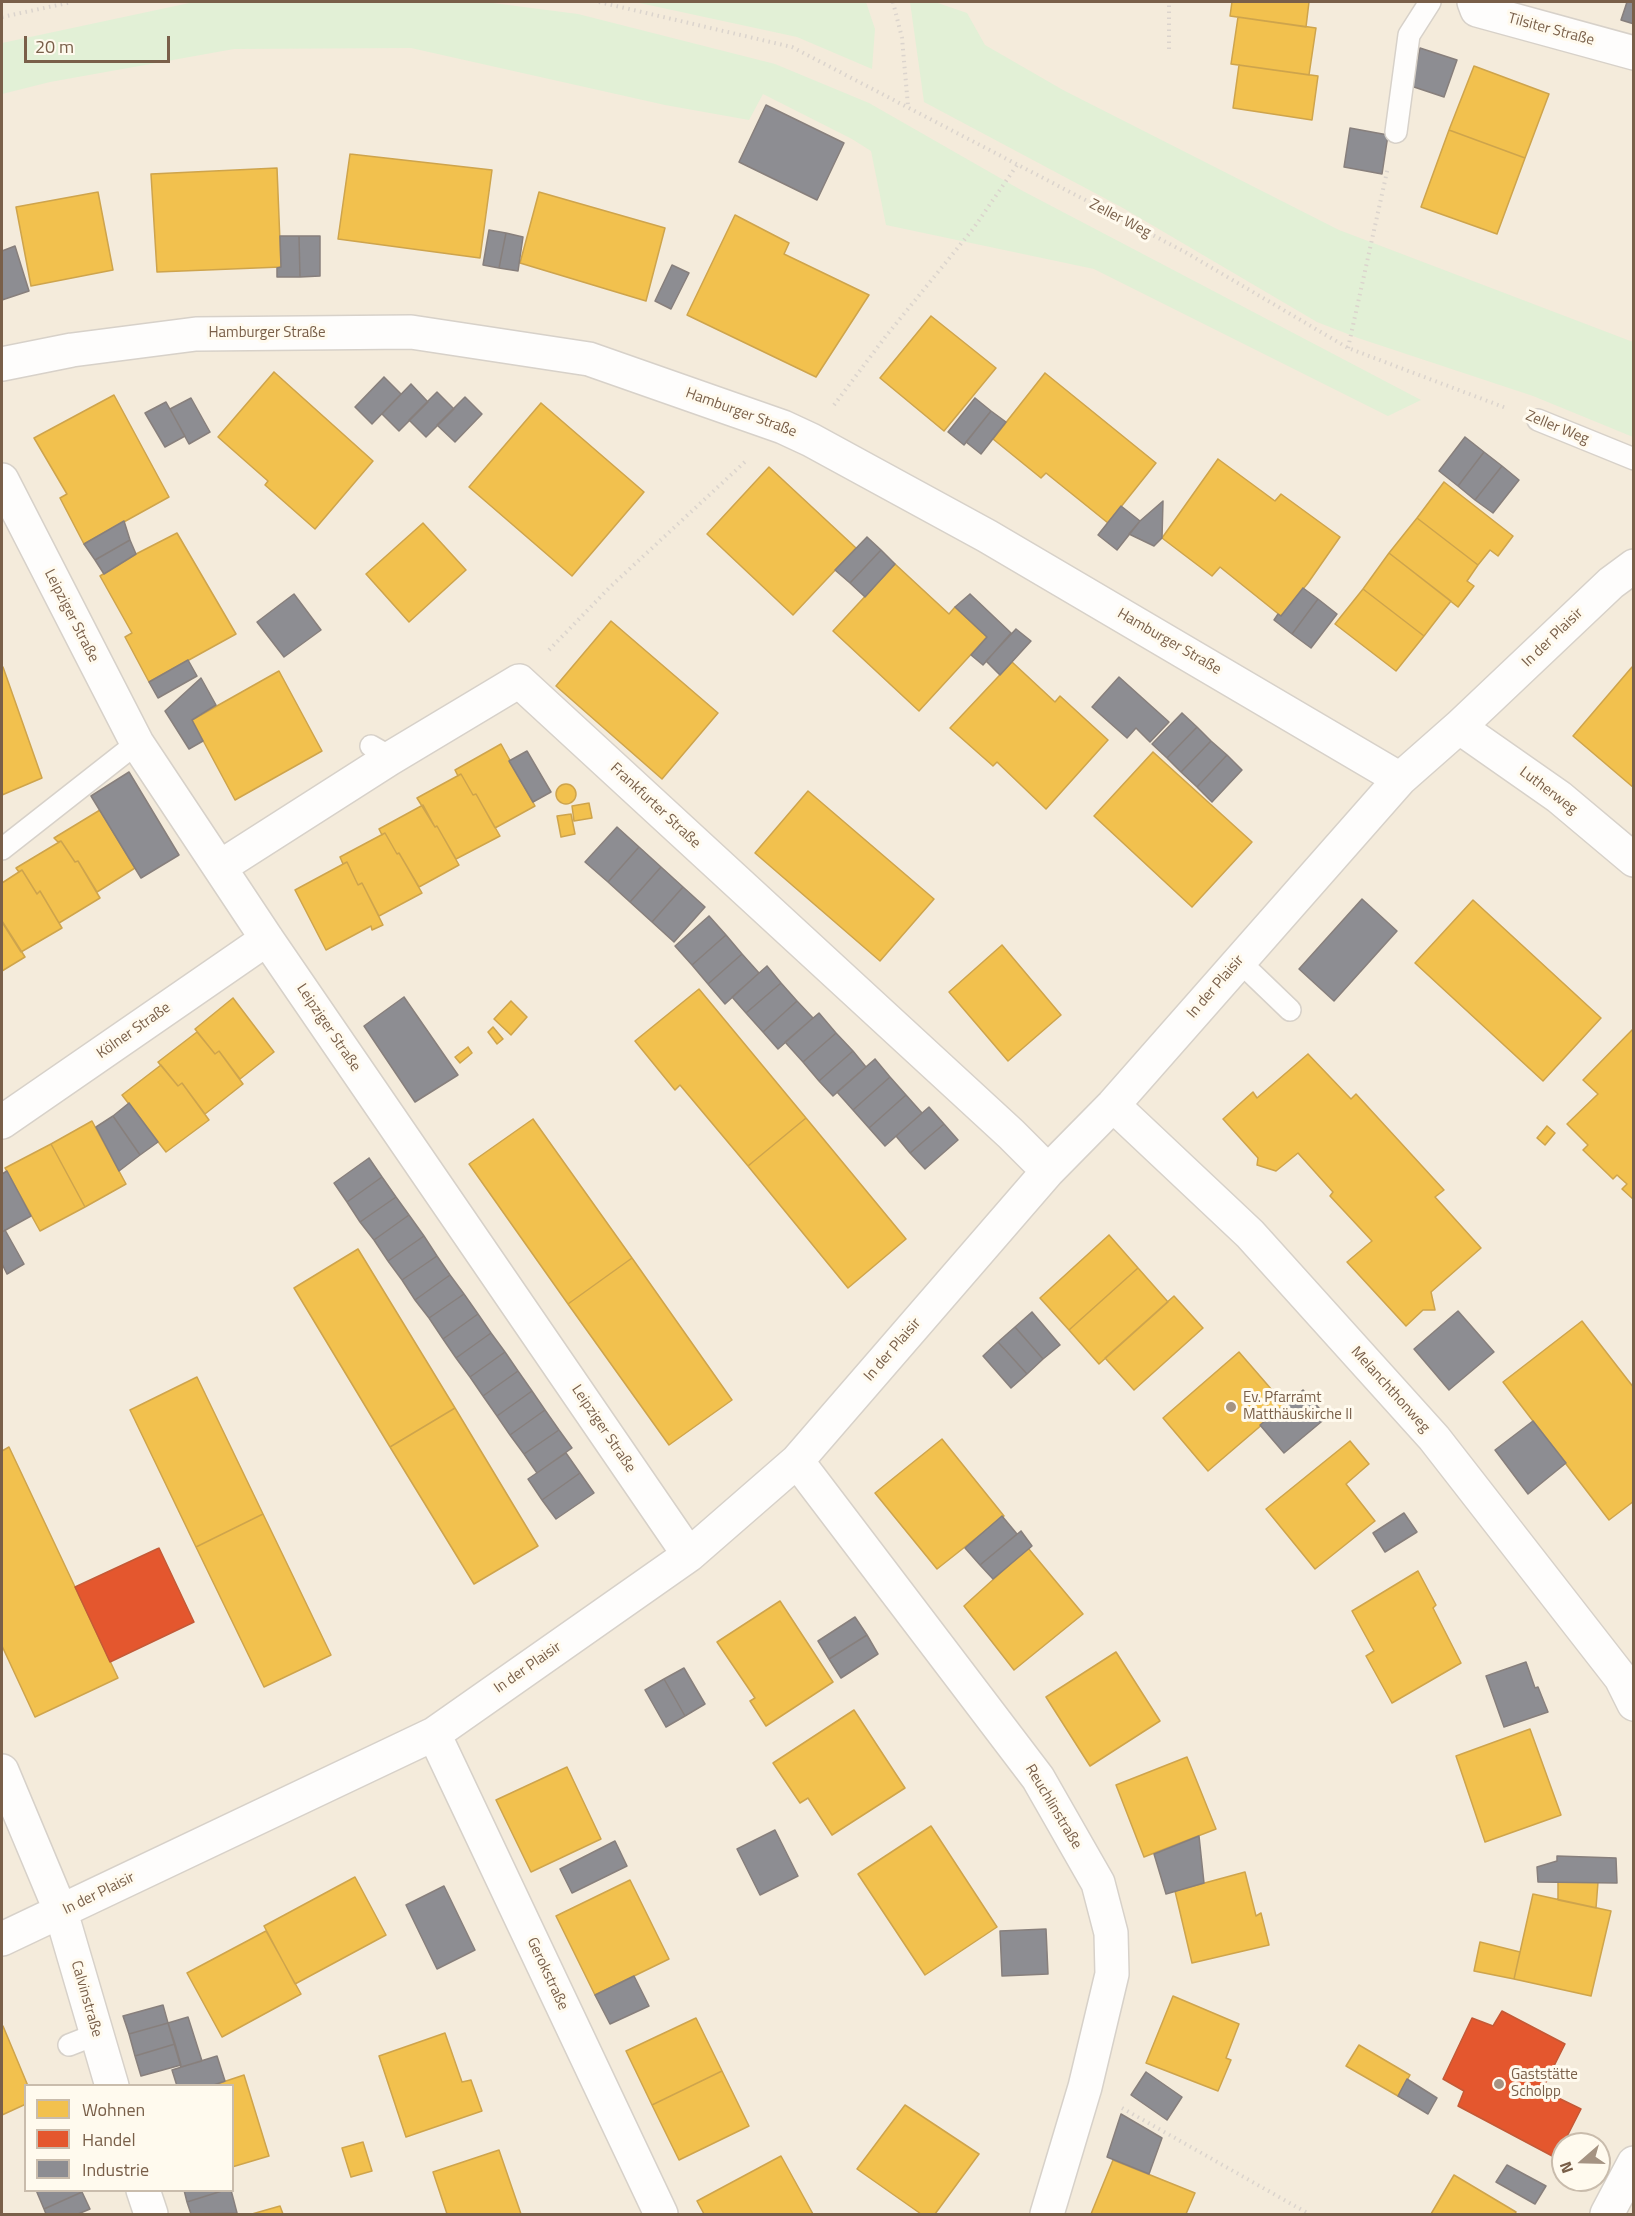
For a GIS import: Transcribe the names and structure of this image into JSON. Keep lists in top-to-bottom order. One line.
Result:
{"streets":{"street":["Tilsiter Straße","Hamburger Straße","Leipziger Straße","In der Plaisir","Lutherweg","Frankfurter Straße","Kölner Straße","Melanchthonweg","Reuchlinstraße","Gerokstraße","Calvinstraße"],"lane":["Zeller Weg"]},"crossings":[["Hamburger Straße","In der Plaisir"],["Leipziger Straße","In der Plaisir"],["Leipziger Straße","Kölner Straße"],["In der Plaisir","Lutherweg"],["In der Plaisir","Frankfurter Straße"],["In der Plaisir","Melanchthonweg"],["In der Plaisir","Reuchlinstraße"],["In der Plaisir","Gerokstraße"],["In der Plaisir","Calvinstraße"]],"places":["Ev. Pfarramt Matthäuskirche II","Gaststätte Scholpp"],"legend":["Wohnen","Handel","Industrie"],"scale_bar":"20 m","north":"left"}
